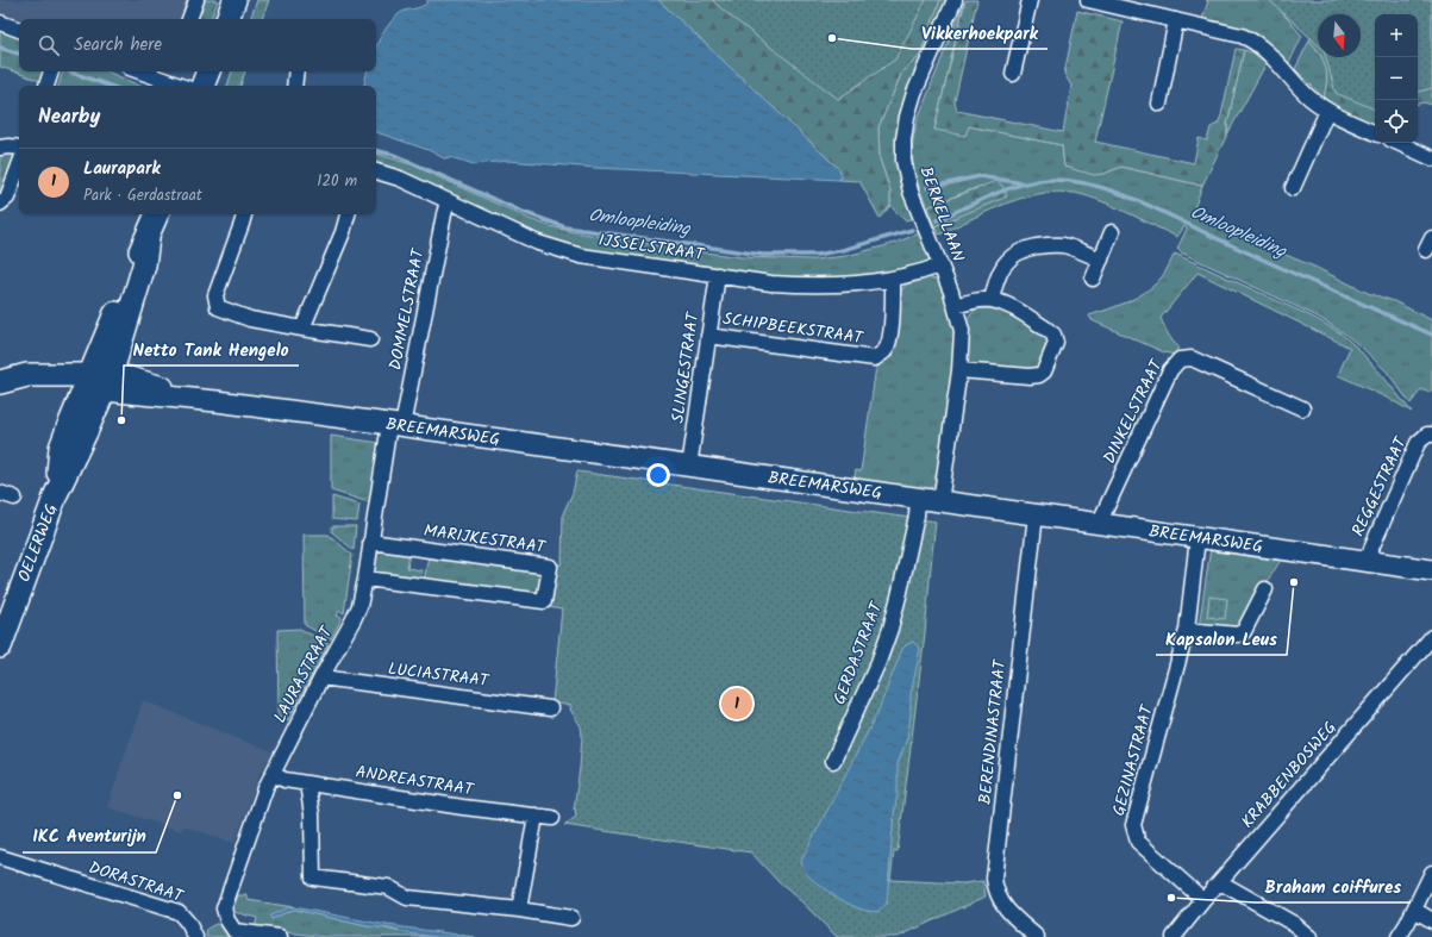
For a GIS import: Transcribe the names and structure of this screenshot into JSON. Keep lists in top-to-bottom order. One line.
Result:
{"streets":{"main road":["BREEMARSWEG","OELERWEG"],"street":["BERKELLAAN","IJSSELSTRAAT","DOMMELSTRAAT","SCHIPBEEKSTRAAT","SLINGESTRAAT","DINKELSTRAAT","REGGESTRAAT","MARIJKESTRAAT","GERDASTRAAT","LAURASTRAAT","LUCIASTRAAT","BERENDINASTRAAT","GEZINASTRAAT","KRABBENBOSWEG","ANDREASTRAAT","DORASTRAAT"]},"crossings":[["BERKELLAAN","IJSSELSTRAAT"],["BERKELLAAN","BREEMARSWEG"],["IJSSELSTRAAT","DOMMELSTRAAT"],["IJSSELSTRAAT","SCHIPBEEKSTRAAT"],["IJSSELSTRAAT","SLINGESTRAAT"],["DOMMELSTRAAT","BREEMARSWEG"],["DOMMELSTRAAT","LAURASTRAAT"],["SCHIPBEEKSTRAAT","SLINGESTRAAT"],["SLINGESTRAAT","BREEMARSWEG"],["DINKELSTRAAT","BREEMARSWEG"],["BREEMARSWEG","REGGESTRAAT"],["BREEMARSWEG","OELERWEG"],["BREEMARSWEG","GERDASTRAAT"],["BREEMARSWEG","LAURASTRAAT"],["BREEMARSWEG","BERENDINASTRAAT"],["BREEMARSWEG","GEZINASTRAAT"],["MARIJKESTRAAT","LAURASTRAAT"],["LAURASTRAAT","LUCIASTRAAT"],["LAURASTRAAT","ANDREASTRAAT"],["GEZINASTRAAT","KRABBENBOSWEG"]],"water":["Omloopleiding"],"places":["Vikkerhoekpark","Netto Tank Hengelo","Kapsalon Leus","IKC Aventurijn","Braham coiffures"],"north":"bottom","page":{"map_buttons":["+","−"],"search":"Search here","heading":"Nearby","list":[{"mark":"1","name":"Laurapark","note":"Park · Gerdastraat","value":"120 m"}],"pins":"1"}}
